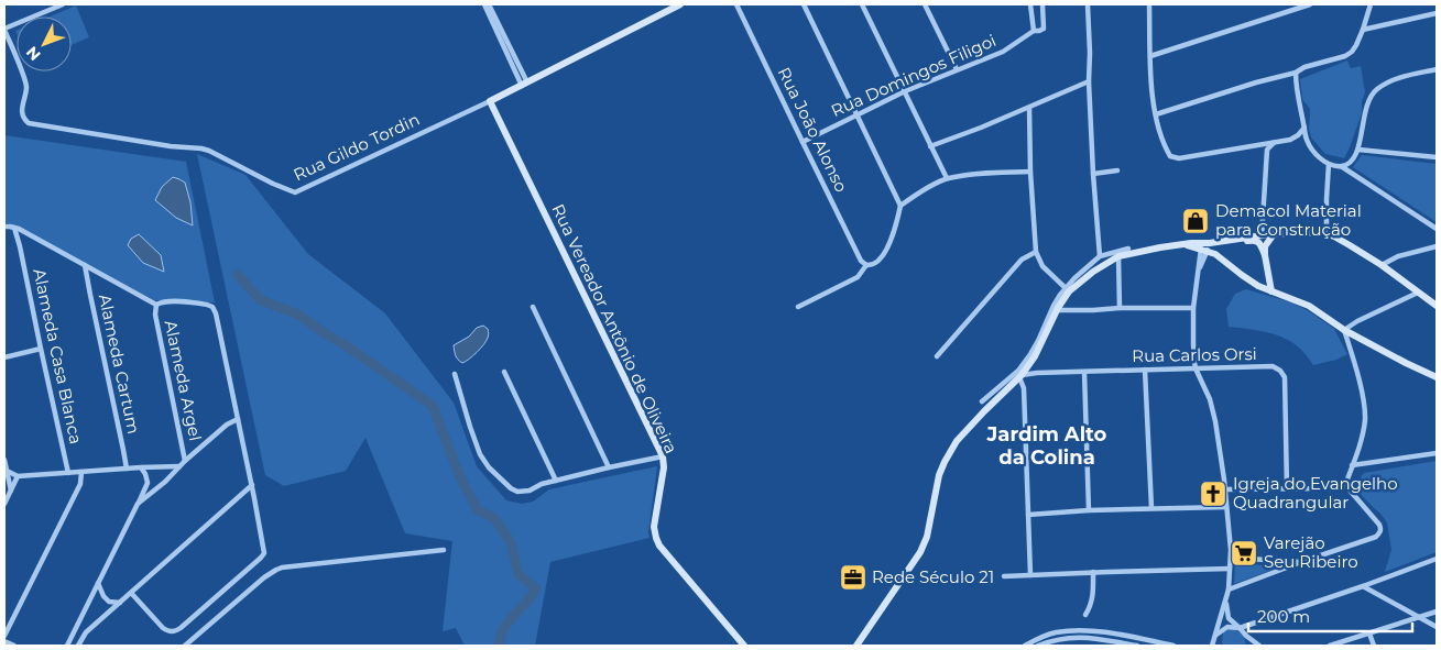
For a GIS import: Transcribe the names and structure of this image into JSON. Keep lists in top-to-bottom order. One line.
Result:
{"streets":{"main road":["Rua Gildo Tordin","Rua Vereador Antônio de Oliveira"],"street":["Rua Domingos Filigoi","Rua João Alonso","Rua Carlos Orsi","Alameda Casa Blanca","Alameda Cartum","Alameda Argel"]},"crossings":[["Rua Domingos Filigoi","Rua João Alonso"],["Rua Gildo Tordin","Rua Vereador Antônio de Oliveira"]],"districts":["Jardim Alto da Colina"],"places":{"shop":["Demacol Material para Construção"],"church":["Igreja do Evangelho Quadrangular"],"supermarket":["Varejão Seu Ribeiro"],"office":["Rede Século 21"]},"scale_bar":"200 m","north":"bottom left"}
